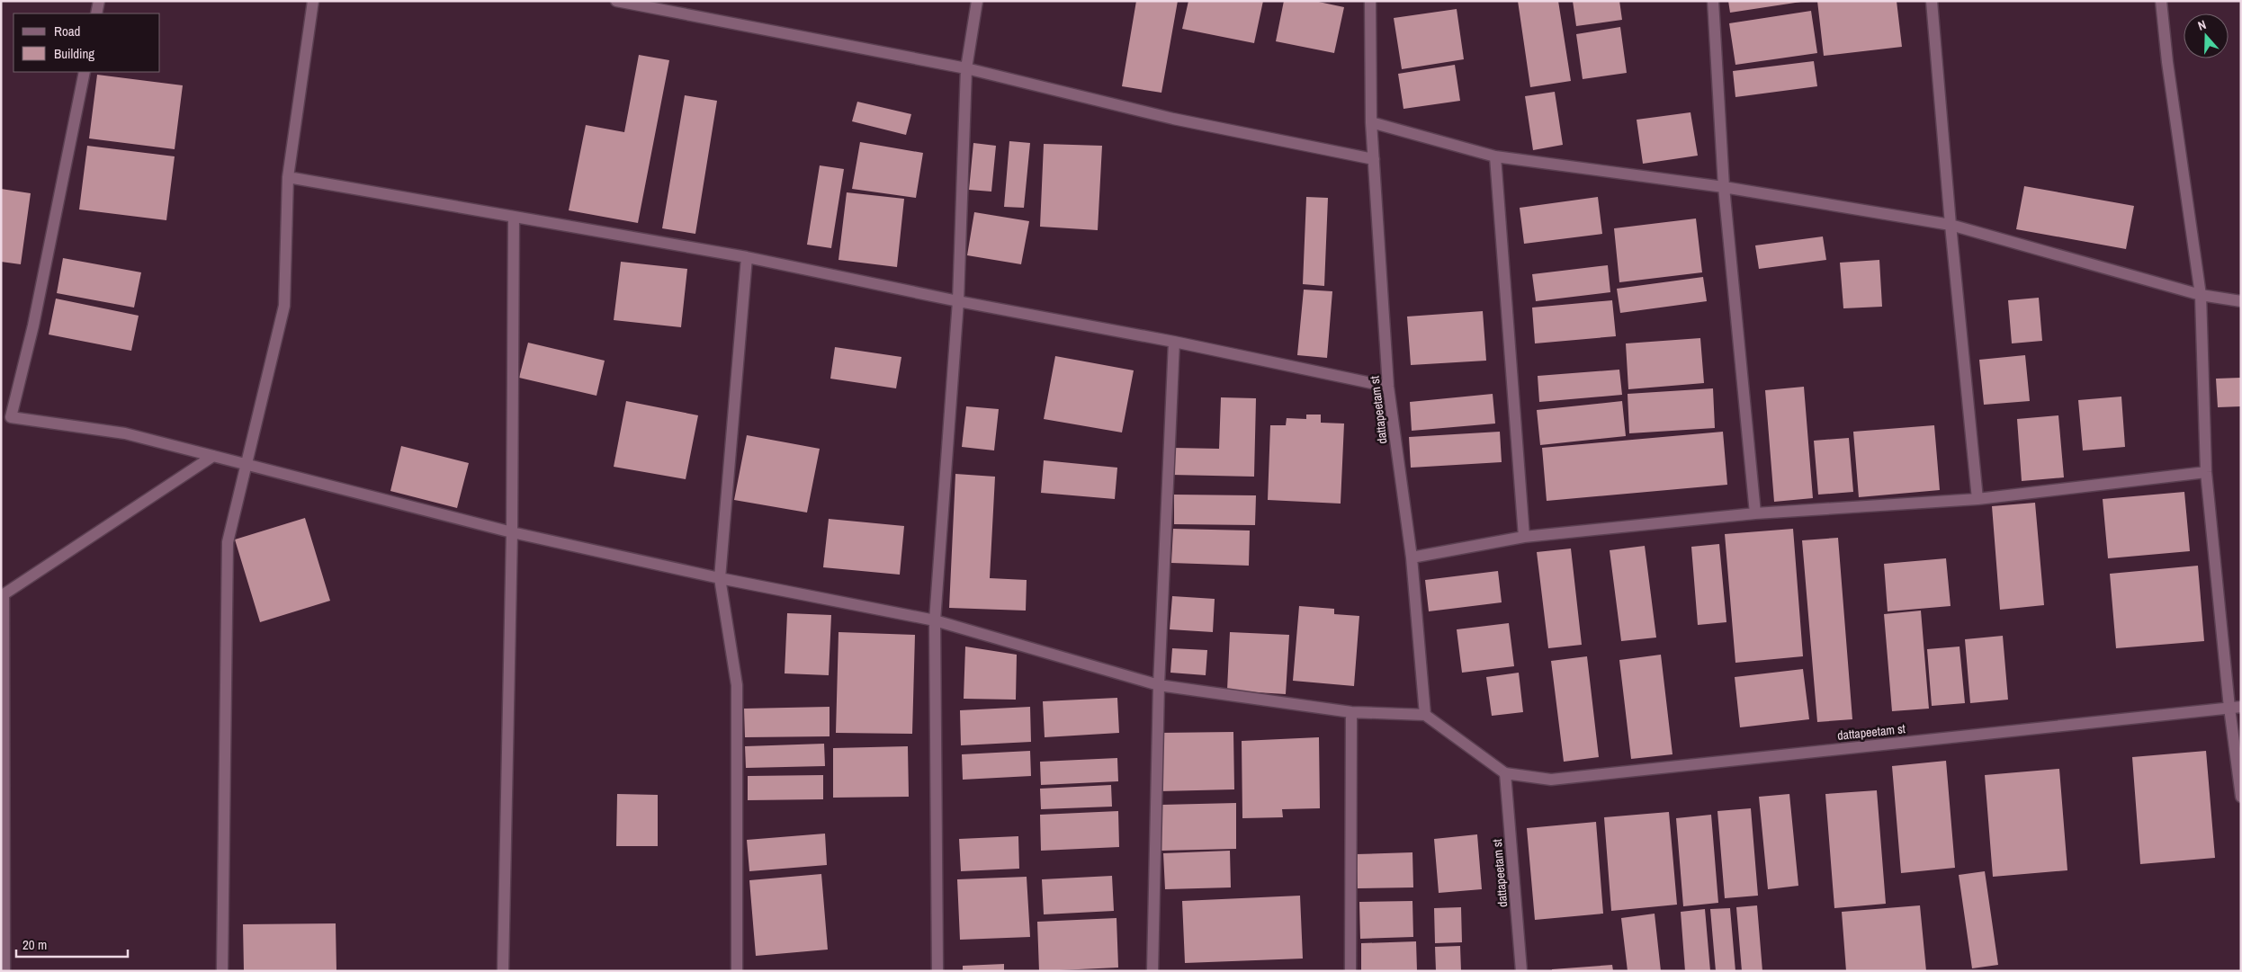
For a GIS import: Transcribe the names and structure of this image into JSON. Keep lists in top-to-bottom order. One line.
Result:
{"streets":{"street":["dattapeetam st"]},"legend":["Road","Building"],"scale_bar":"20 m","north":"top"}
